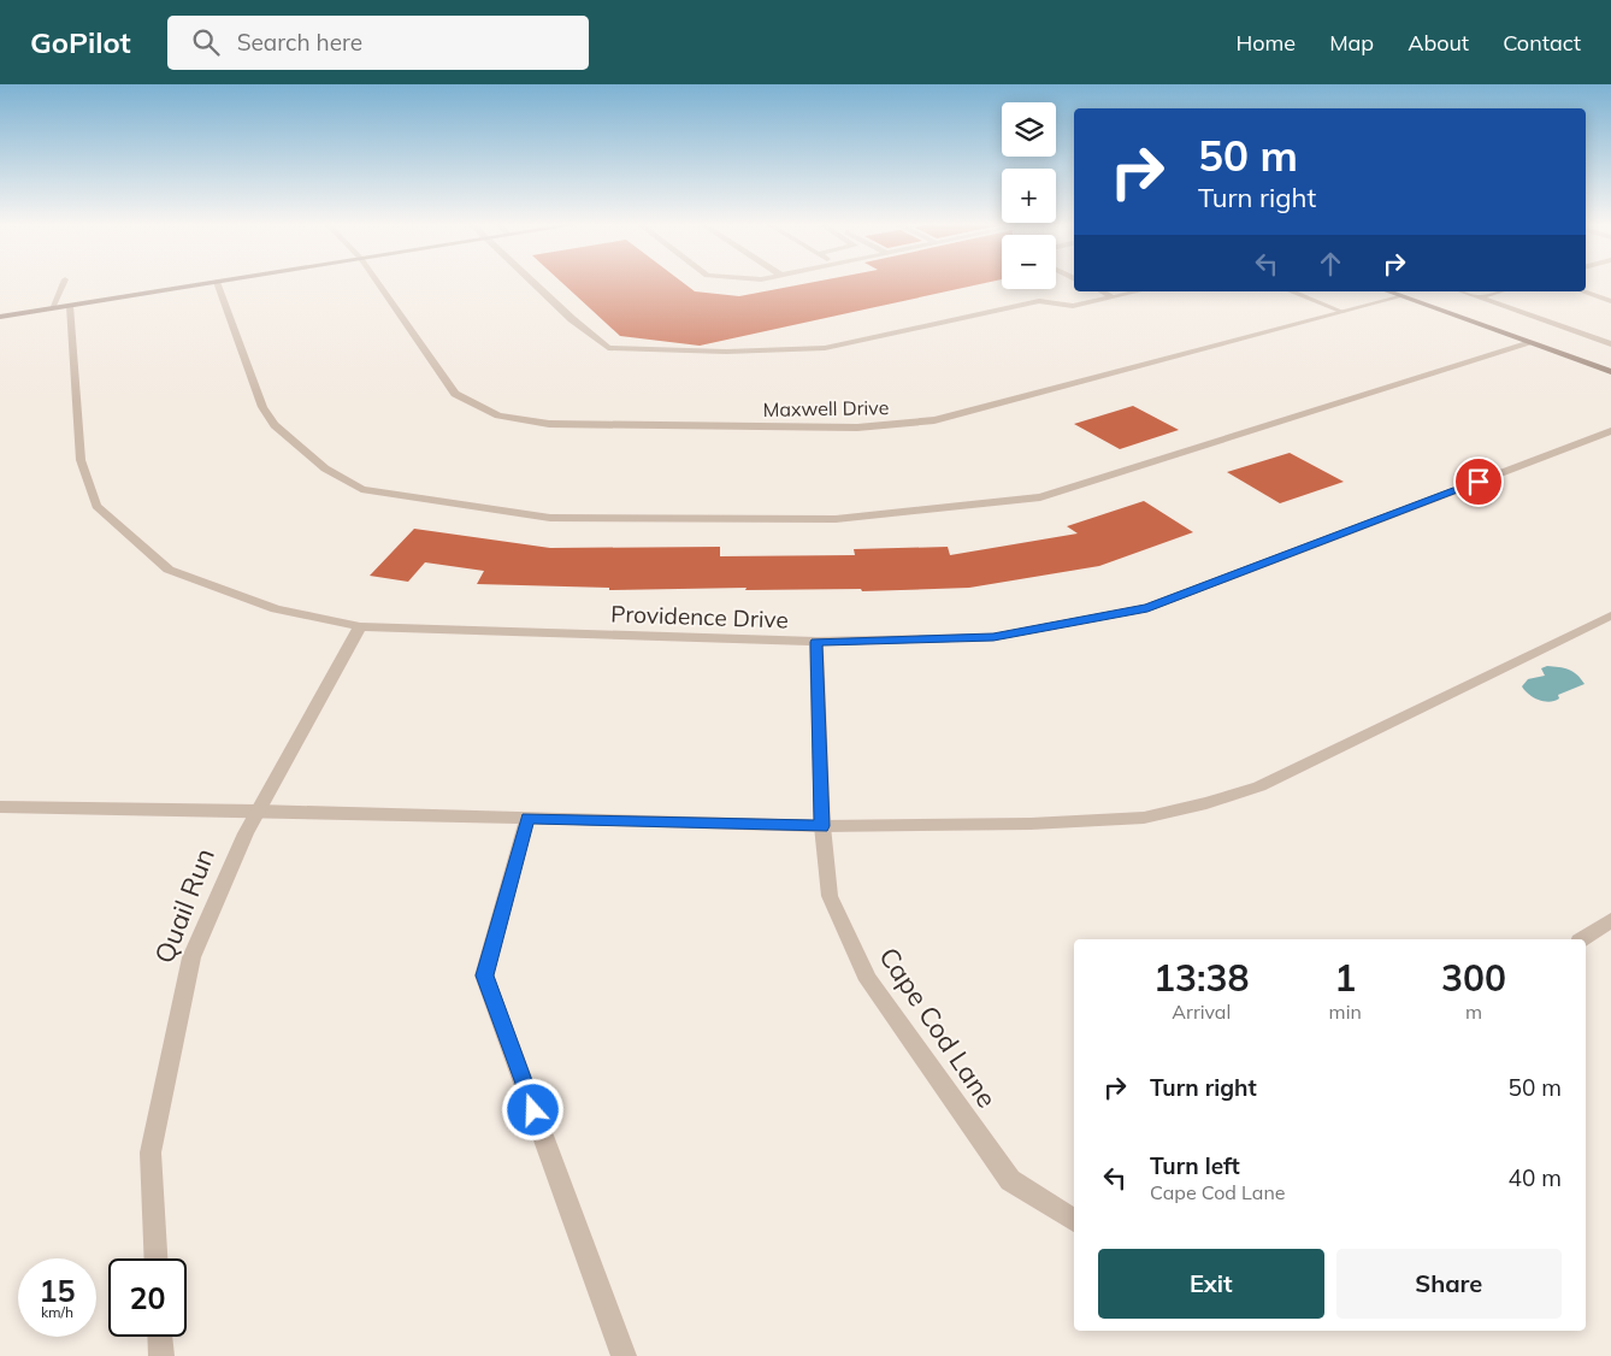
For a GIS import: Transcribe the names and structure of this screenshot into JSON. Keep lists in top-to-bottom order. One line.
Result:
{"streets":{"street":["Maxwell Drive","Providence Drive","Quail Run","Cape Cod Lane"]},"crossings":[["Providence Drive","Quail Run"],["Providence Drive","Cape Cod Lane"]],"page":{"header":"GoPilot","search":"Search here","nav":["Home","Map","About","Contact"],"map_buttons":["+","−"],"turn":["50 m","Turn right"],"eta":["13:38","Arrival","1","min","300","m"],"list":[{"name":"Turn right","value":"50 m"},{"name":"Turn left","note":"Cape Cod Lane","value":"40 m"}],"buttons":["Exit","Share"],"speed":"15 km/h","limit":"20"}}
